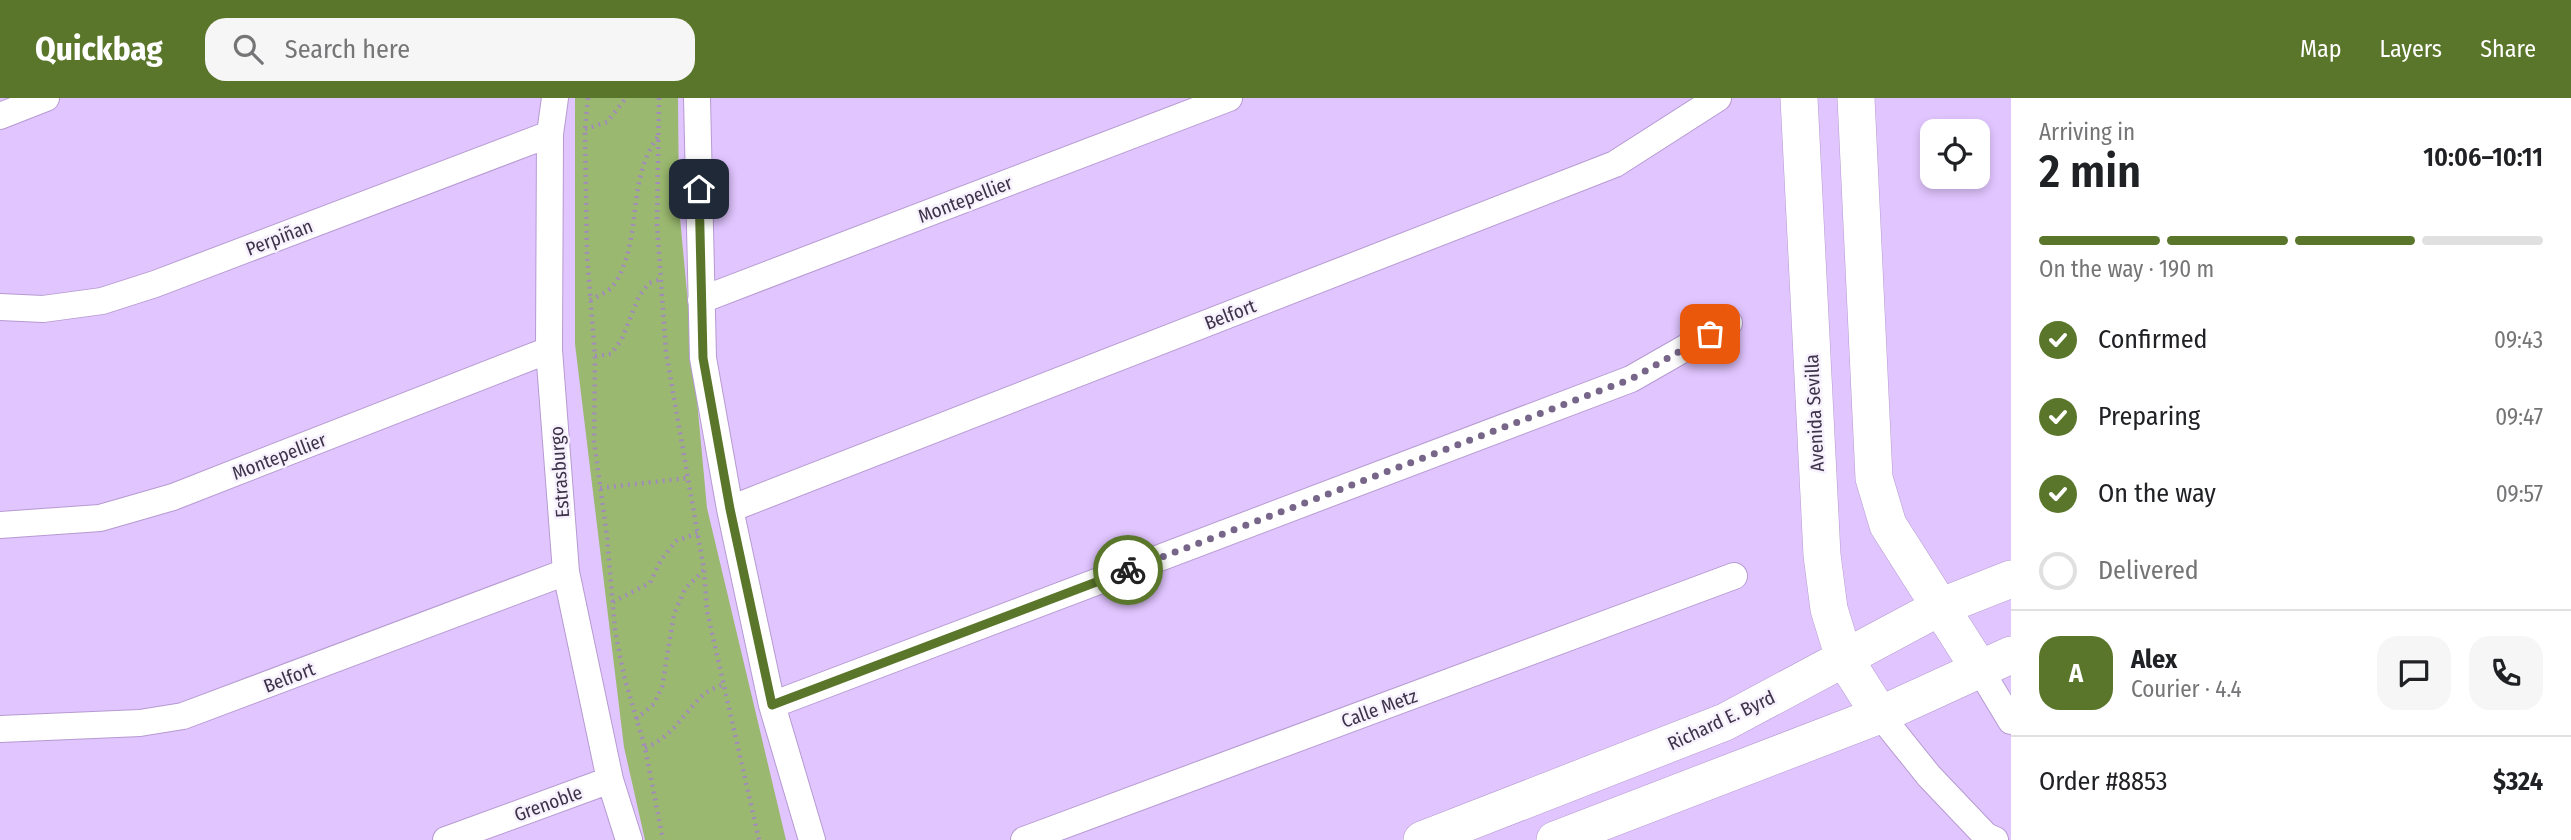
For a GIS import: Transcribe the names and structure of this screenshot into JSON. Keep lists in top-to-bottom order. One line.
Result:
{"streets":{"street":["Montepellier","Perpiñan","Belfort","Avenida Sevilla","Estrasburgo","Calle Metz","Richard E. Byrd","Grenoble"]},"crossings":[["Montepellier","Estrasburgo"],["Perpiñan","Estrasburgo"],["Belfort","Estrasburgo"],["Avenida Sevilla","Richard E. Byrd"],["Estrasburgo","Grenoble"]],"page":{"header":"Quickbag","search":"Search here","nav":["Map","Layers","Share"],"heading":["2 min","Arriving in","10:06–10:11"],"panel":["Alex","Courier · 4.4","Order #8853","$324"],"bar":"On the way · 190 m","list":[["Confirmed","09:43"],["Preparing","09:47"],["On the way","09:57"],"Delivered"],"round":"A"}}
